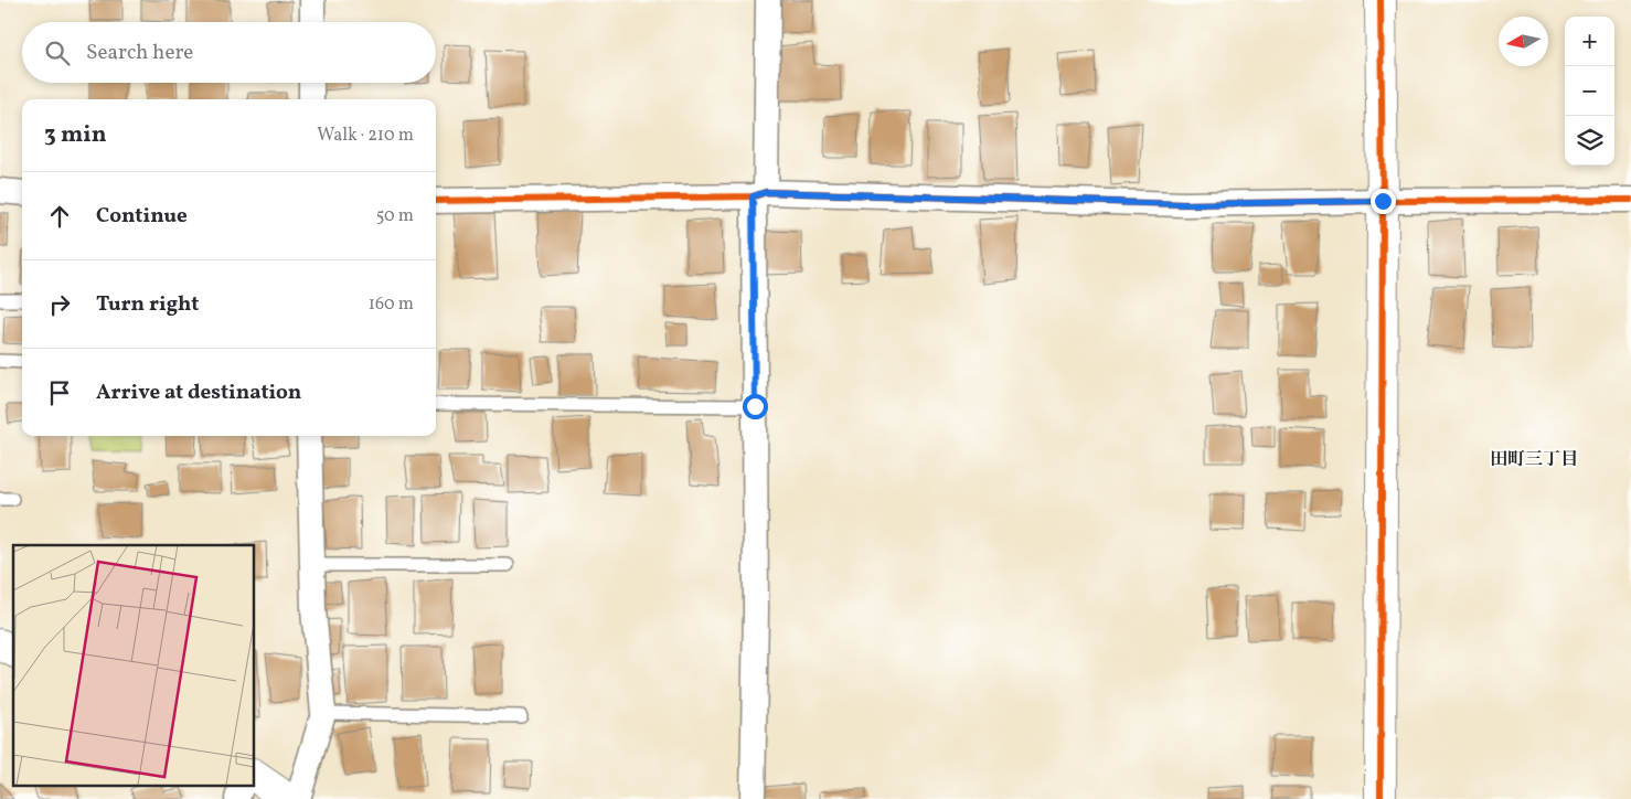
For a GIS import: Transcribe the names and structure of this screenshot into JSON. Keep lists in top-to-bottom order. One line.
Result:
{"districts":["田町三丁目"],"north":"left","page":{"map_buttons":["+","−"],"search":"Search here","heading":["3 min","Walk · 210 m"],"list":[["Continue","50 m"],["Turn right","160 m"],"Arrive at destination"]}}
